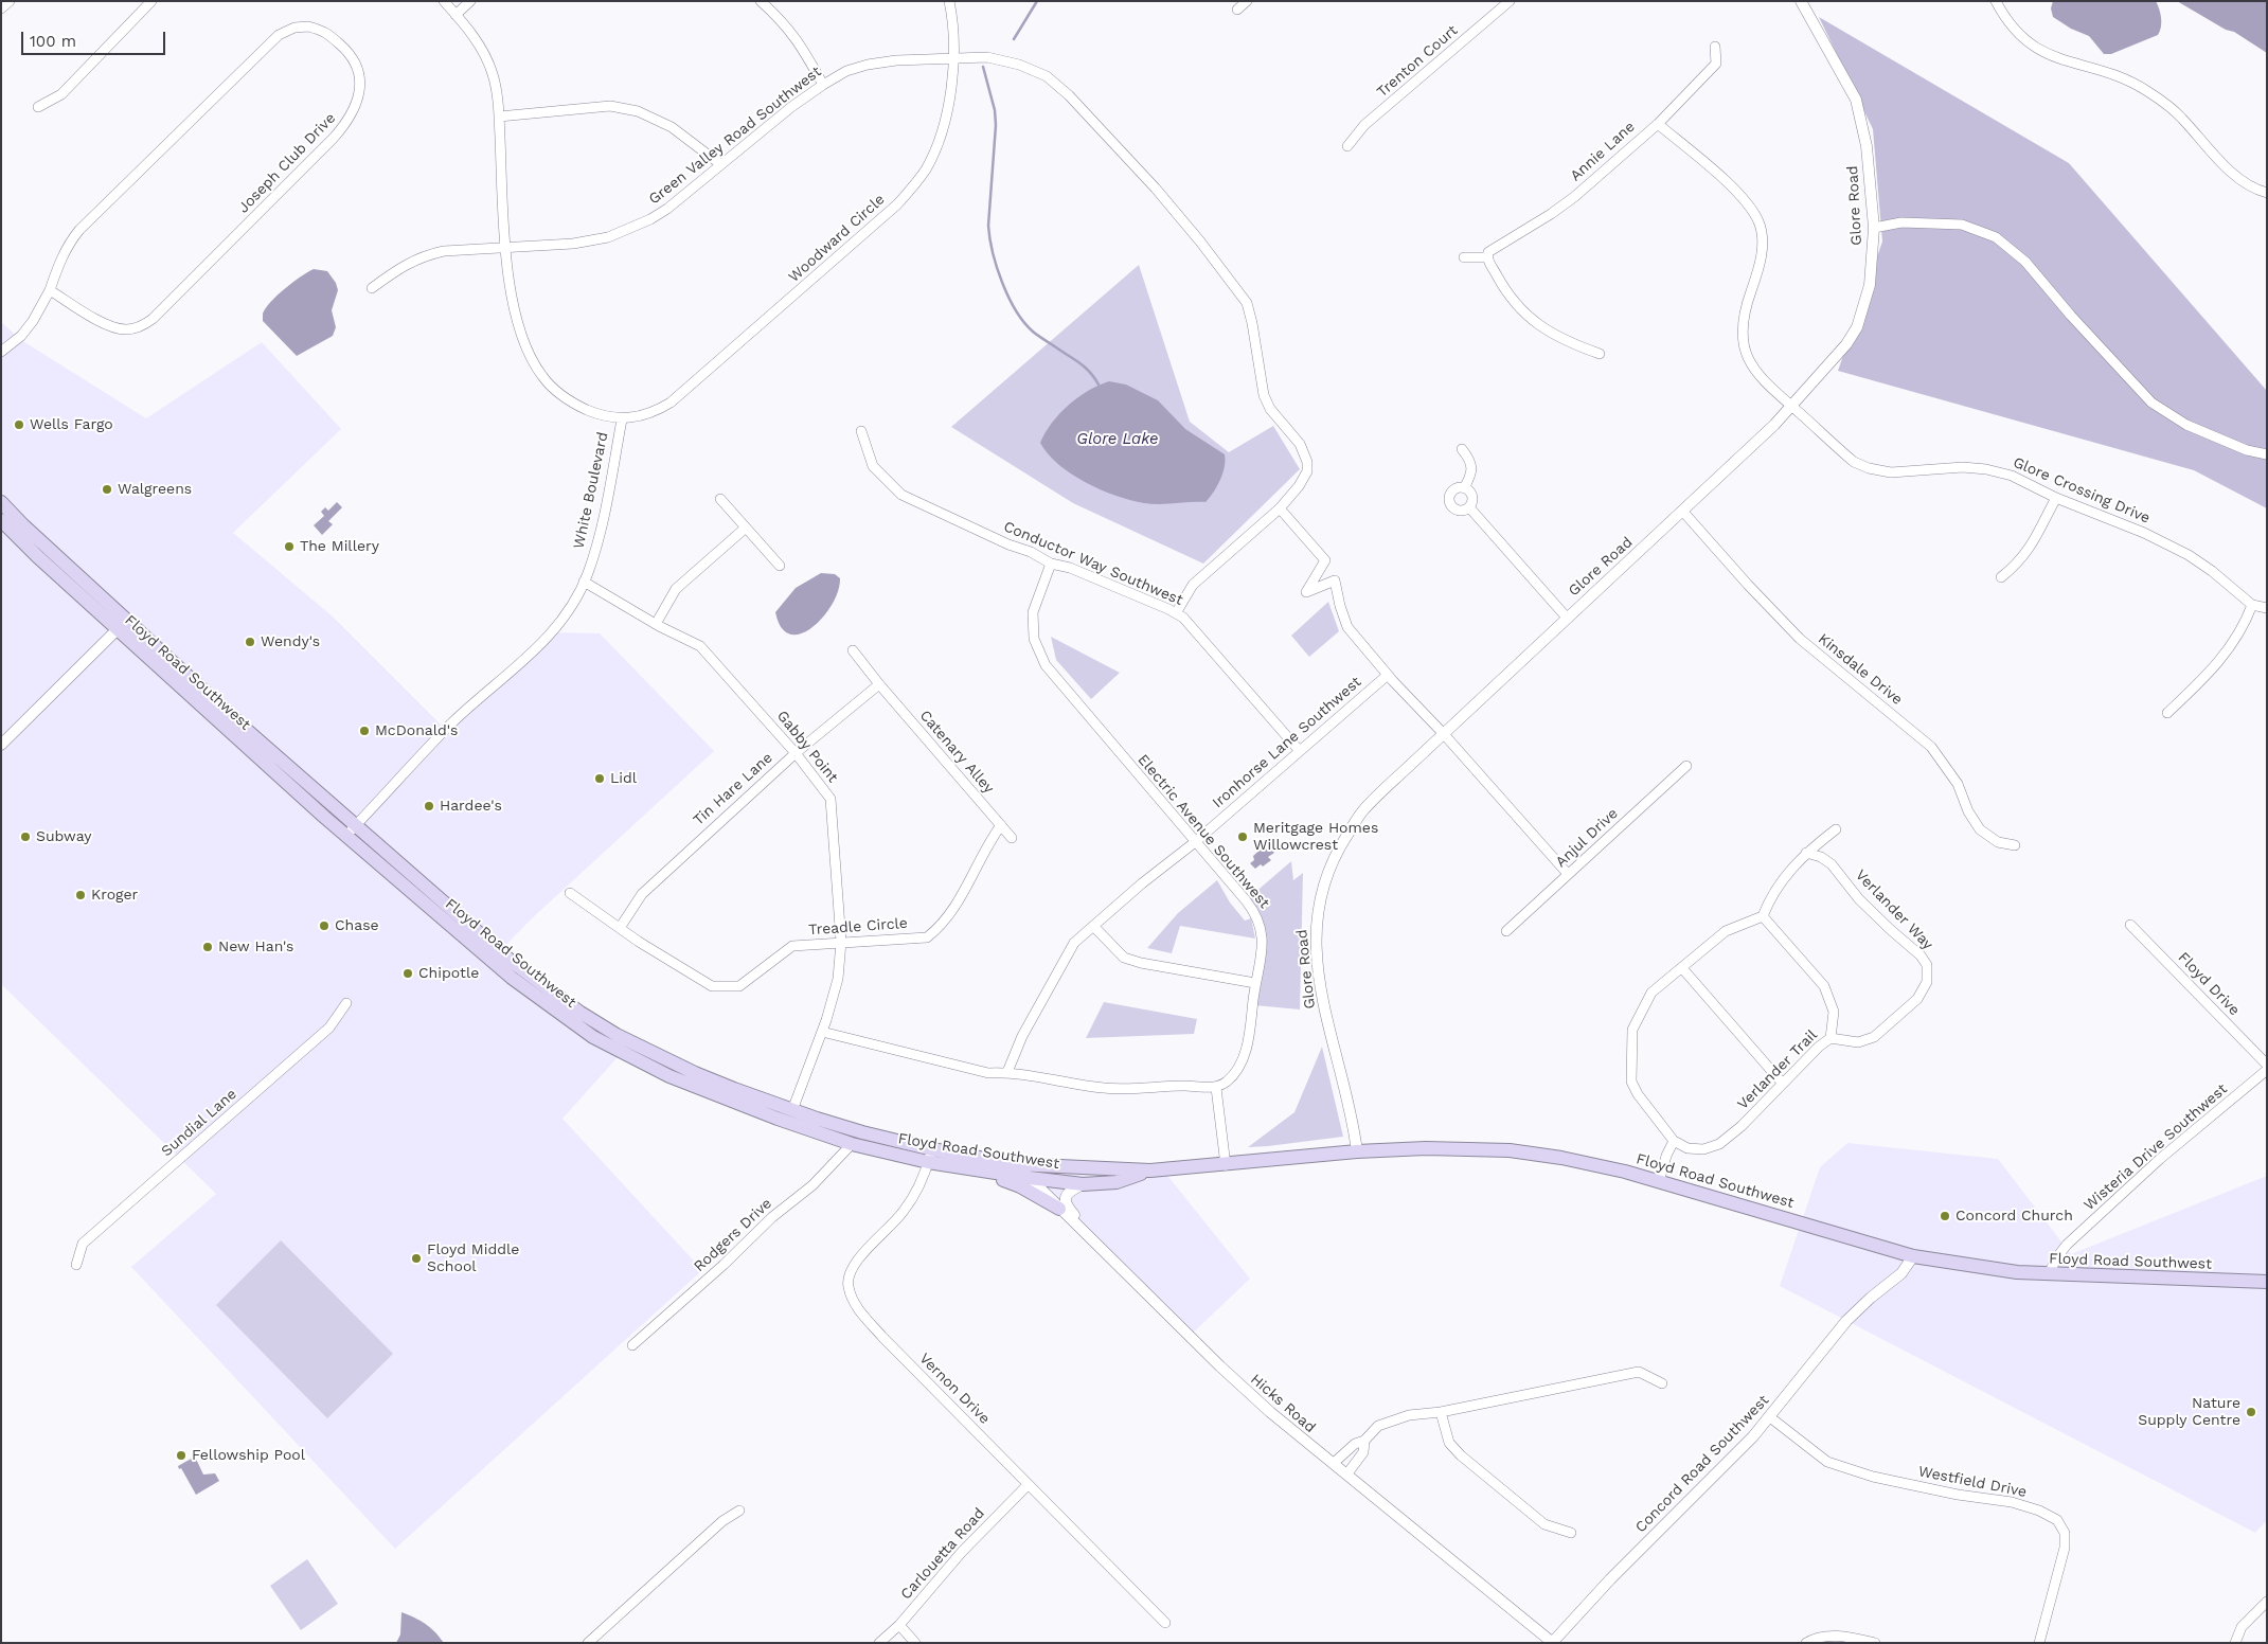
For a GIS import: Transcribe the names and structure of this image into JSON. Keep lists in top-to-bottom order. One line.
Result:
{"streets":{"main road":["Floyd Road Southwest"],"street":["Trenton Court","Green Valley Road Southwest","Annie Lane","Joseph Club Drive","Glore Road","Woodward Circle","White Boulevard","Glore Crossing Drive","Conductor Way Southwest","Kinsdale Drive","Ironhorse Lane Southwest","Gabby Point","Catenary Alley","Tin Hare Lane","Electric Avenue Southwest","Anjul Drive","Verlander Way","Treadle Circle","Floyd Drive","Verlander Trail","Sundial Lane","Wisteria Drive Southwest","Rodgers Drive","Vernon Drive","Hicks Road","Concord Road Southwest","Westfield Drive","Carlouetta Road"]},"crossings":[["Green Valley Road Southwest","Woodward Circle"],["Green Valley Road Southwest","White Boulevard"],["Green Valley Road Southwest","Conductor Way Southwest"],["Annie Lane","Glore Crossing Drive"],["Glore Road","Glore Crossing Drive"],["Glore Road","Kinsdale Drive"],["Glore Road","Floyd Road Southwest"],["Woodward Circle","White Boulevard"],["White Boulevard","Floyd Road Southwest"],["White Boulevard","Gabby Point"],["Conductor Way Southwest","Ironhorse Lane Southwest"],["Conductor Way Southwest","Electric Avenue Southwest"],["Floyd Road Southwest","Gabby Point"],["Floyd Road Southwest","Wisteria Drive Southwest"],["Floyd Road Southwest","Rodgers Drive"],["Floyd Road Southwest","Vernon Drive"],["Floyd Road Southwest","Hicks Road"],["Floyd Road Southwest","Concord Road Southwest"],["Ironhorse Lane Southwest","Electric Avenue Southwest"],["Gabby Point","Tin Hare Lane"],["Gabby Point","Treadle Circle"],["Catenary Alley","Tin Hare Lane"],["Catenary Alley","Treadle Circle"],["Tin Hare Lane","Treadle Circle"],["Verlander Way","Verlander Trail"],["Vernon Drive","Carlouetta Road"],["Hicks Road","Concord Road Southwest"],["Concord Road Southwest","Westfield Drive"]],"water":["Glore Lake"],"places":["Wells Fargo","Walgreens","The Millery","Wendy's","McDonald's","Lidl","Hardee's","Subway","Meritgage Homes Willowcrest","Kroger","Chase","New Han's","Chipotle","Concord Church","Floyd Middle School","Nature Supply Centre","Fellowship Pool"],"scale_bar":"100 m"}
